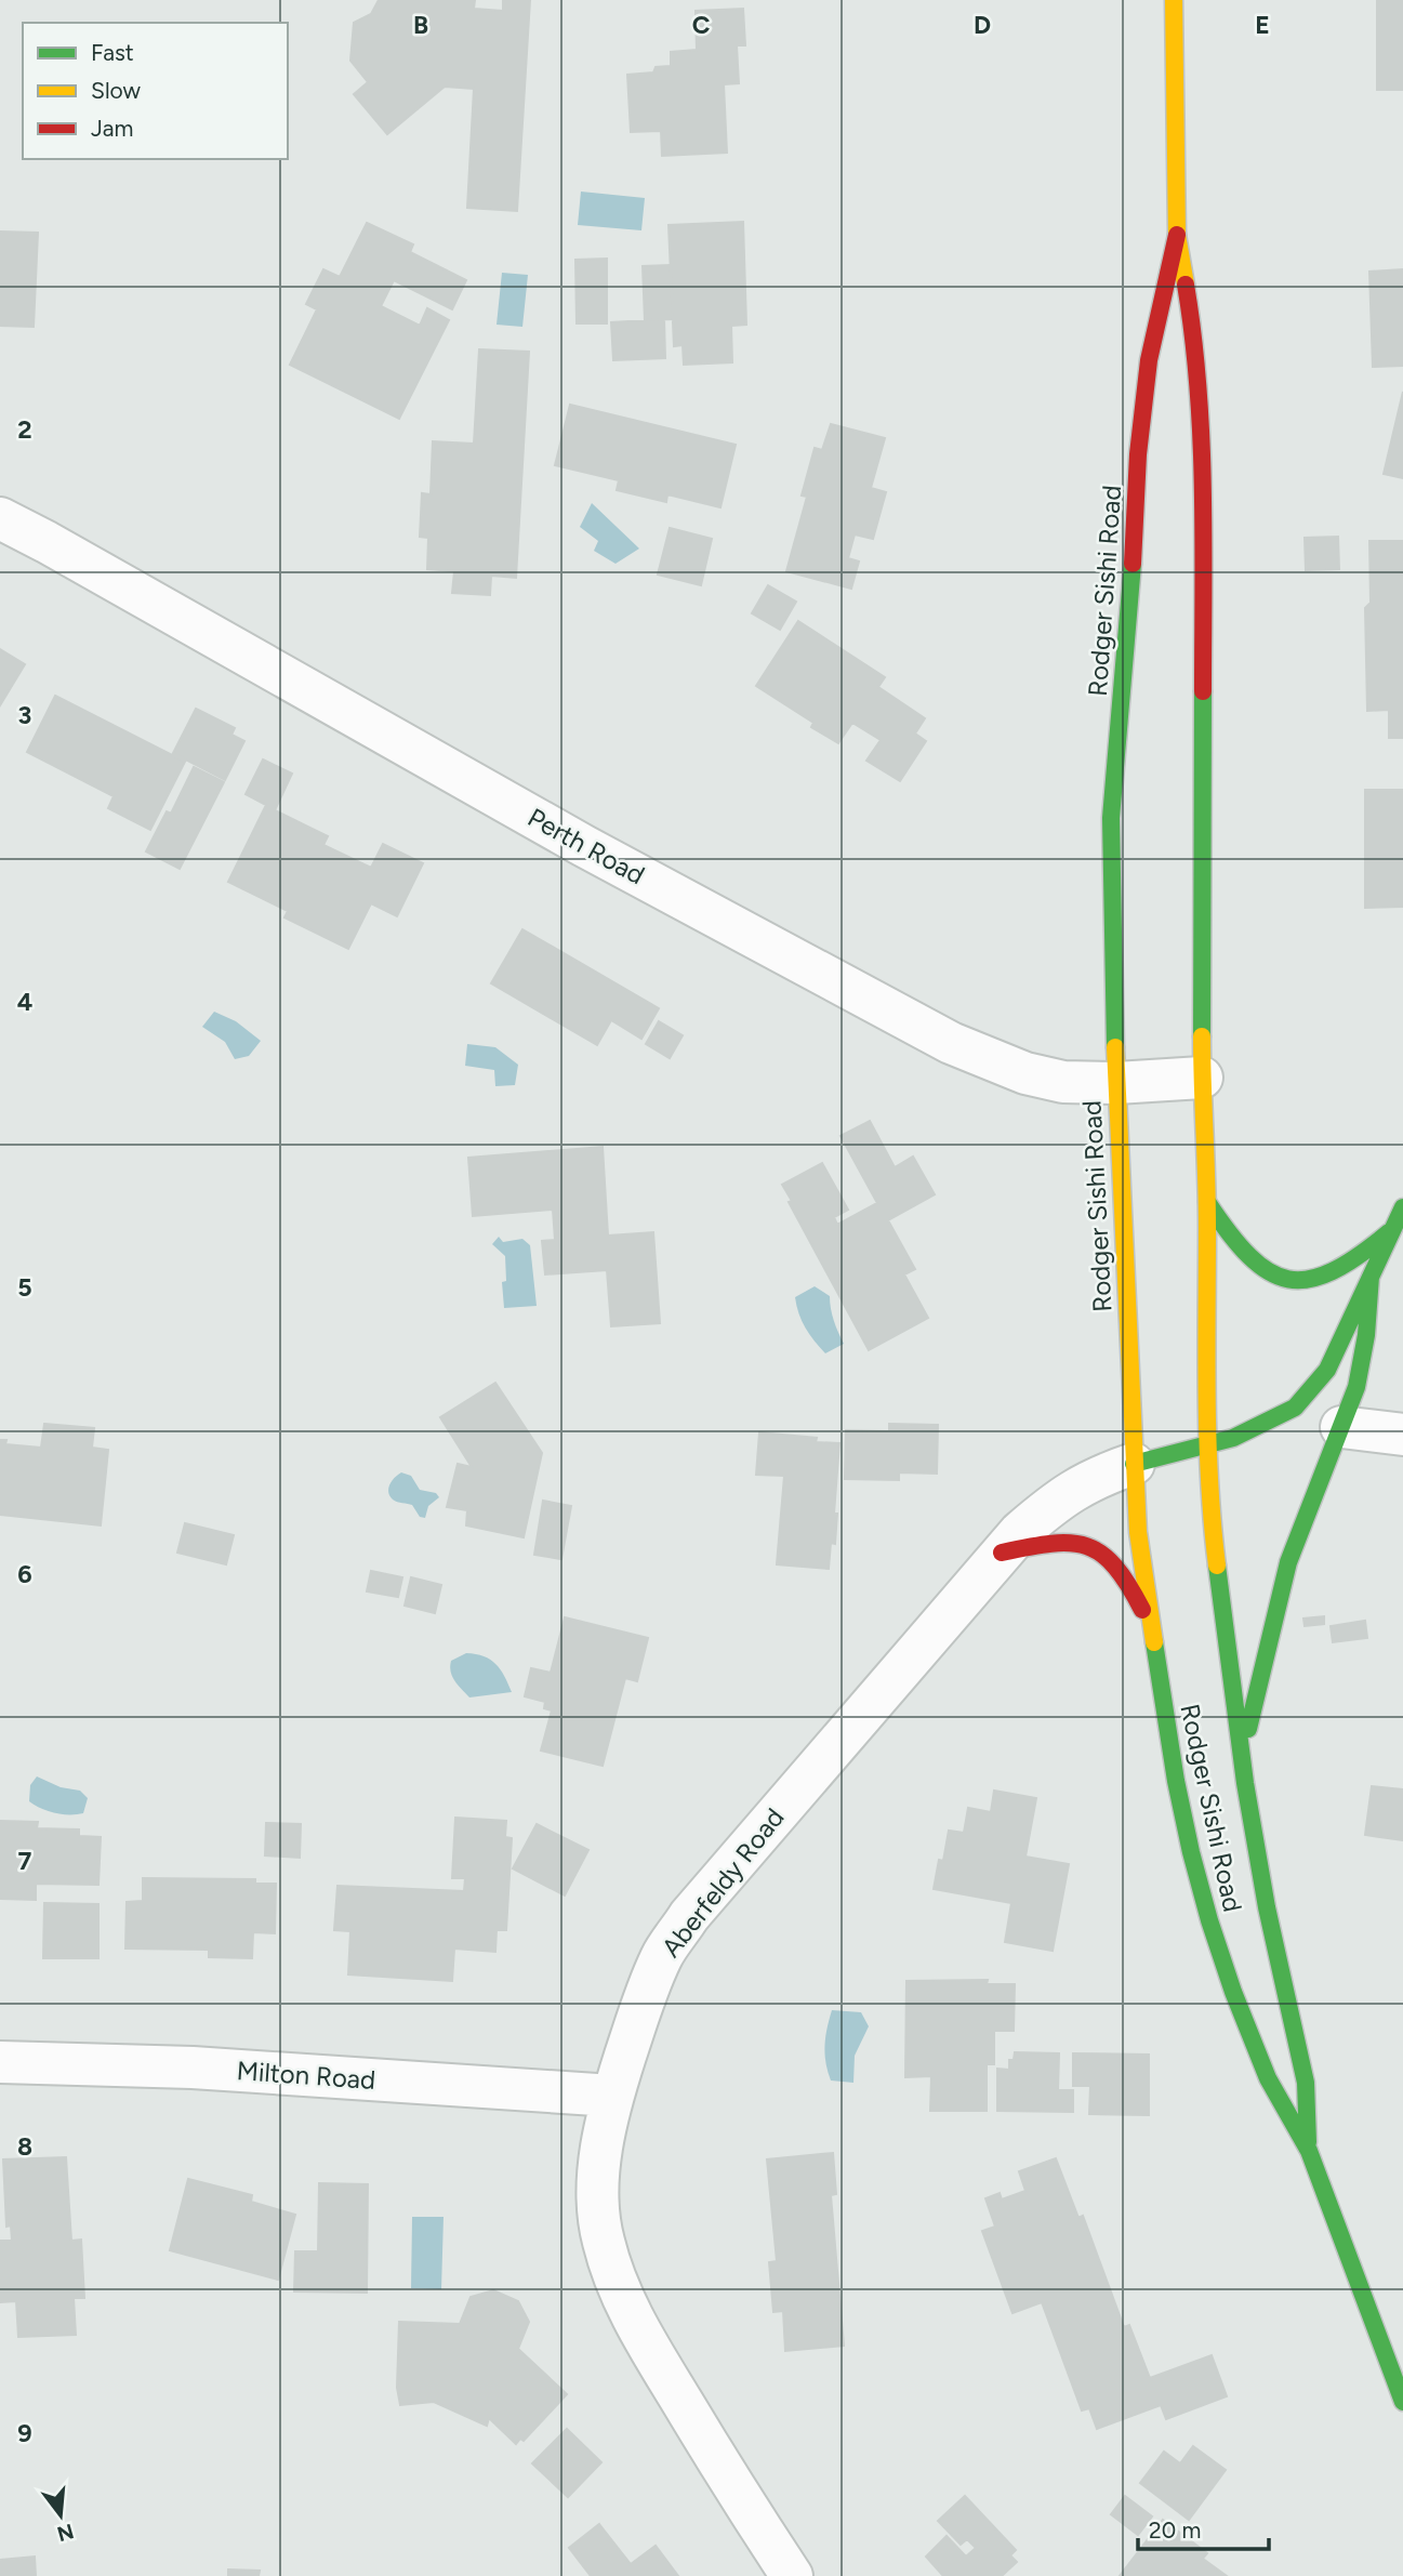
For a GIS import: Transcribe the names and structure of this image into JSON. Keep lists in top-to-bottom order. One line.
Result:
{"streets":{"main road":["Rodger Sishi Road"],"street":["Perth Road","Aberfeldy Road","Milton Road"]},"crossings":[["Rodger Sishi Road","Perth Road"],["Rodger Sishi Road","Aberfeldy Road"],["Aberfeldy Road","Milton Road"]],"legend":["Fast","Slow","Jam"],"scale_bar":"20 m","north":"bottom","grid":{"columns":["B","C","D","E"],"rows":["2","3","4","5","6","7","8","9"]}}
